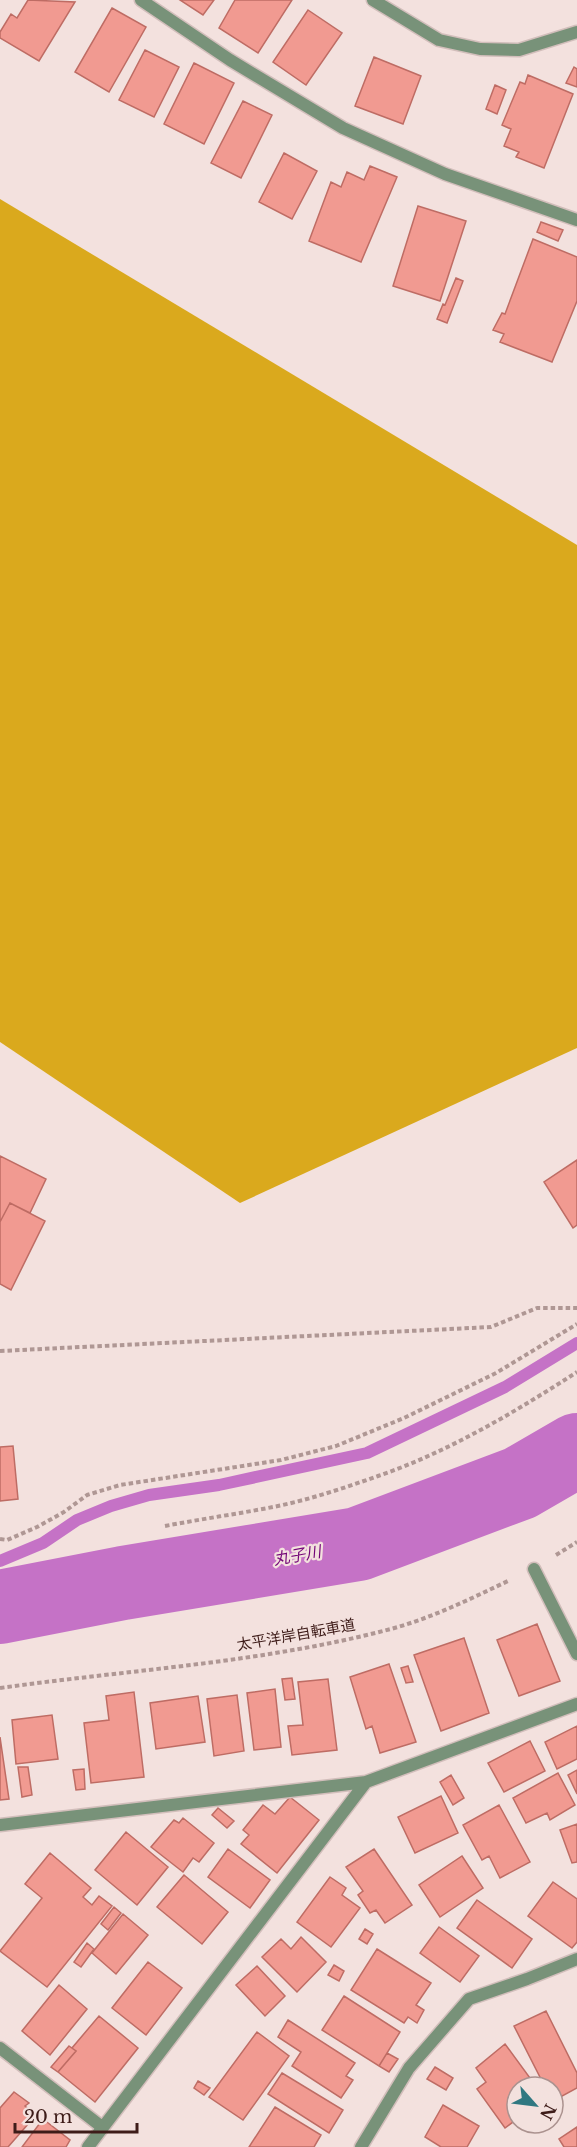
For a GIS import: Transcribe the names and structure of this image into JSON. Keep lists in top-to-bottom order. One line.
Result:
{"streets":{"path":["太平洋岸自転車道"]},"water":["丸子川"],"scale_bar":"20 m","north":"bottom right"}
